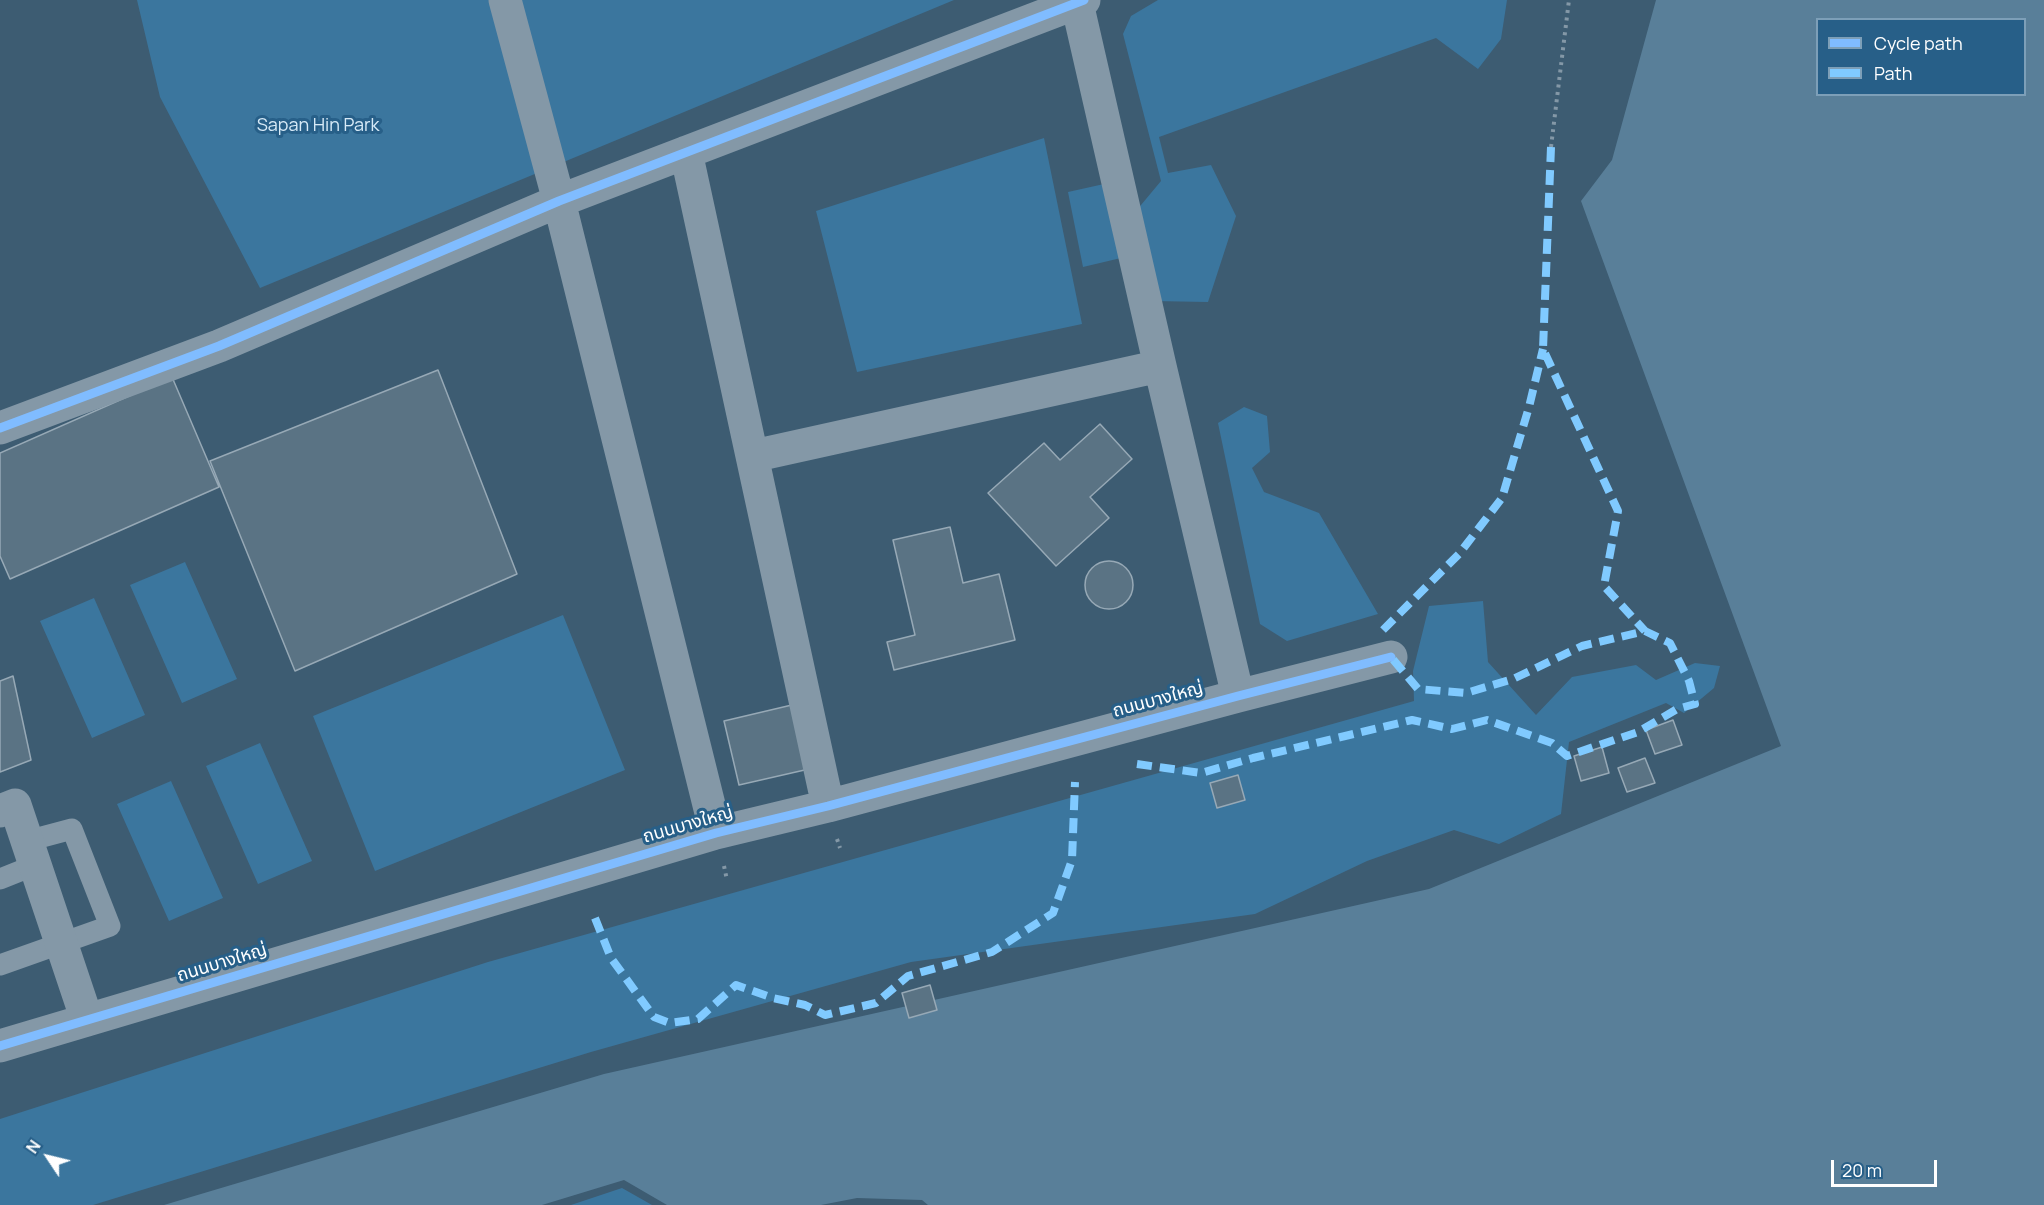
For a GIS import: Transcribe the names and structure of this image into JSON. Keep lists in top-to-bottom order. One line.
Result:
{"streets":{"street":["ถนนบางใหญ่"]},"parks":["Sapan Hin Park"],"legend":["Cycle path","Path"],"scale_bar":"20 m","north":"top left"}
